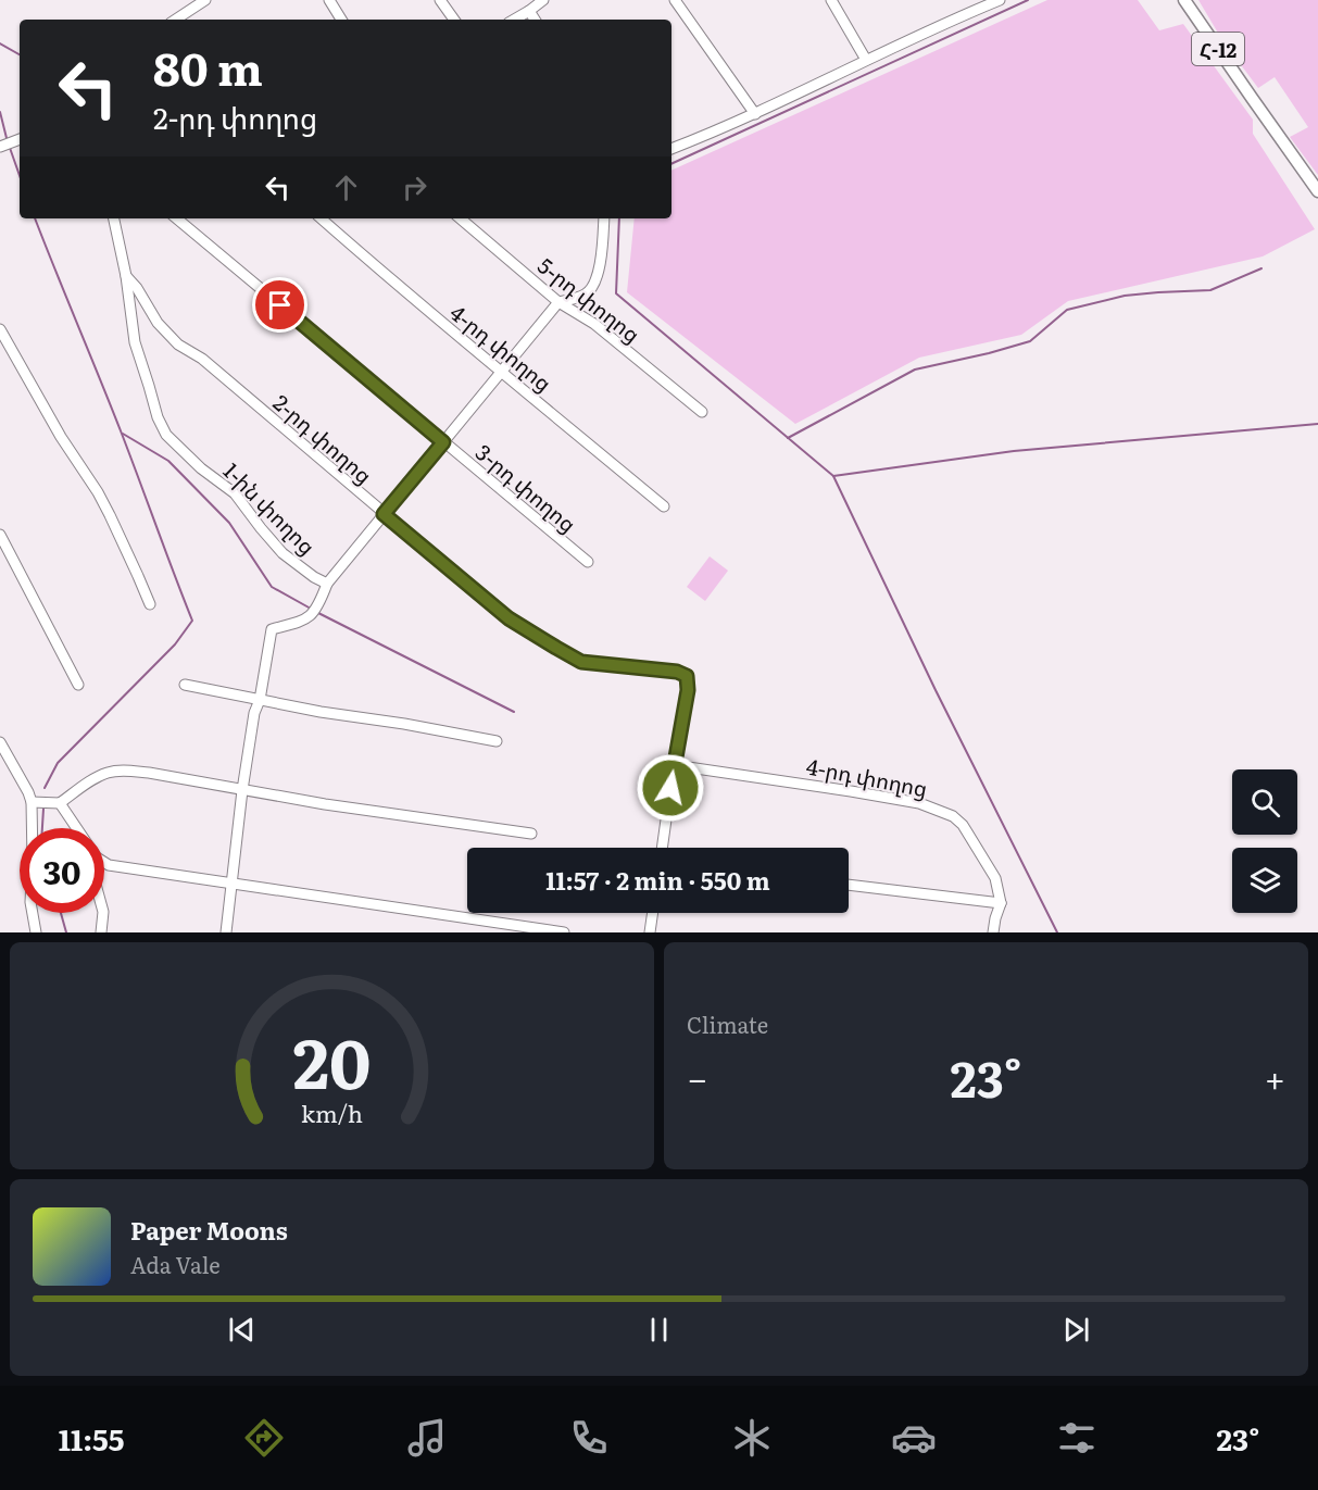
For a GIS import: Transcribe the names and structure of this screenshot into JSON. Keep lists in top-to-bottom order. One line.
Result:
{"streets":{"main road":["Հ-12"],"street":["5-րդ փողոց","4-րդ փողոց","2-րդ փողոց","3-րդ փողոց","1-ին փողոց"]},"crossings":[["4-րդ փողոց","2-րդ փողոց"],["2-րդ փողոց","1-ին փողոց"]],"page":{"turn":["80 m","2-րդ փողոց"],"limit":"30","trip":"11:57 · 2 min · 550 m","tile":"Climate","heat":["−","23°","+"],"song":["Paper Moons","Ada Vale"],"tabs":["11:55","23°"],"gauge":["20","km/h"]}}
